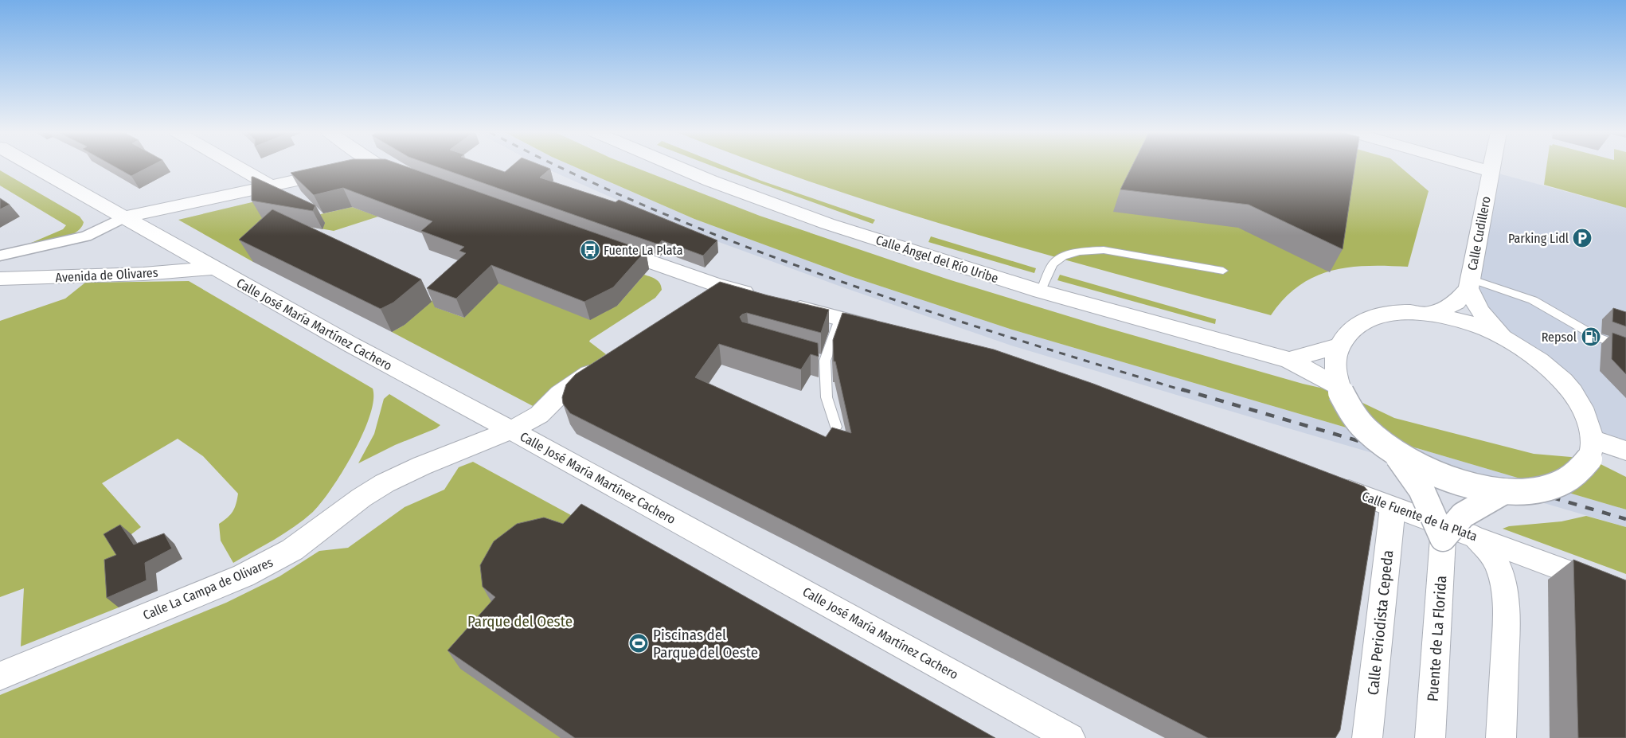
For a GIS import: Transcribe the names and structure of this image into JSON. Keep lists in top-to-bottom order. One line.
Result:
{"streets":{"street":["Calle Cudillero","Calle Ángel del Río Uribe","Avenida de Olivares","Calle José María Martínez Cachero","Calle Fuente de la Plata","Calle La Campa de Olivares","Calle Periodista Cepeda","Puente de La Florida"]},"crossings":[["Avenida de Olivares","Calle José María Martínez Cachero"],["Calle José María Martínez Cachero","Calle La Campa de Olivares"],["Calle Fuente de la Plata","Calle Periodista Cepeda"]],"parks":["Parque del Oeste"],"places":{"parking":["Parking Lidl"],"bus stop":["Fuente La Plata"],"fuel station":["Repsol"],"sports":["Piscinas del Parque del Oeste"]}}
